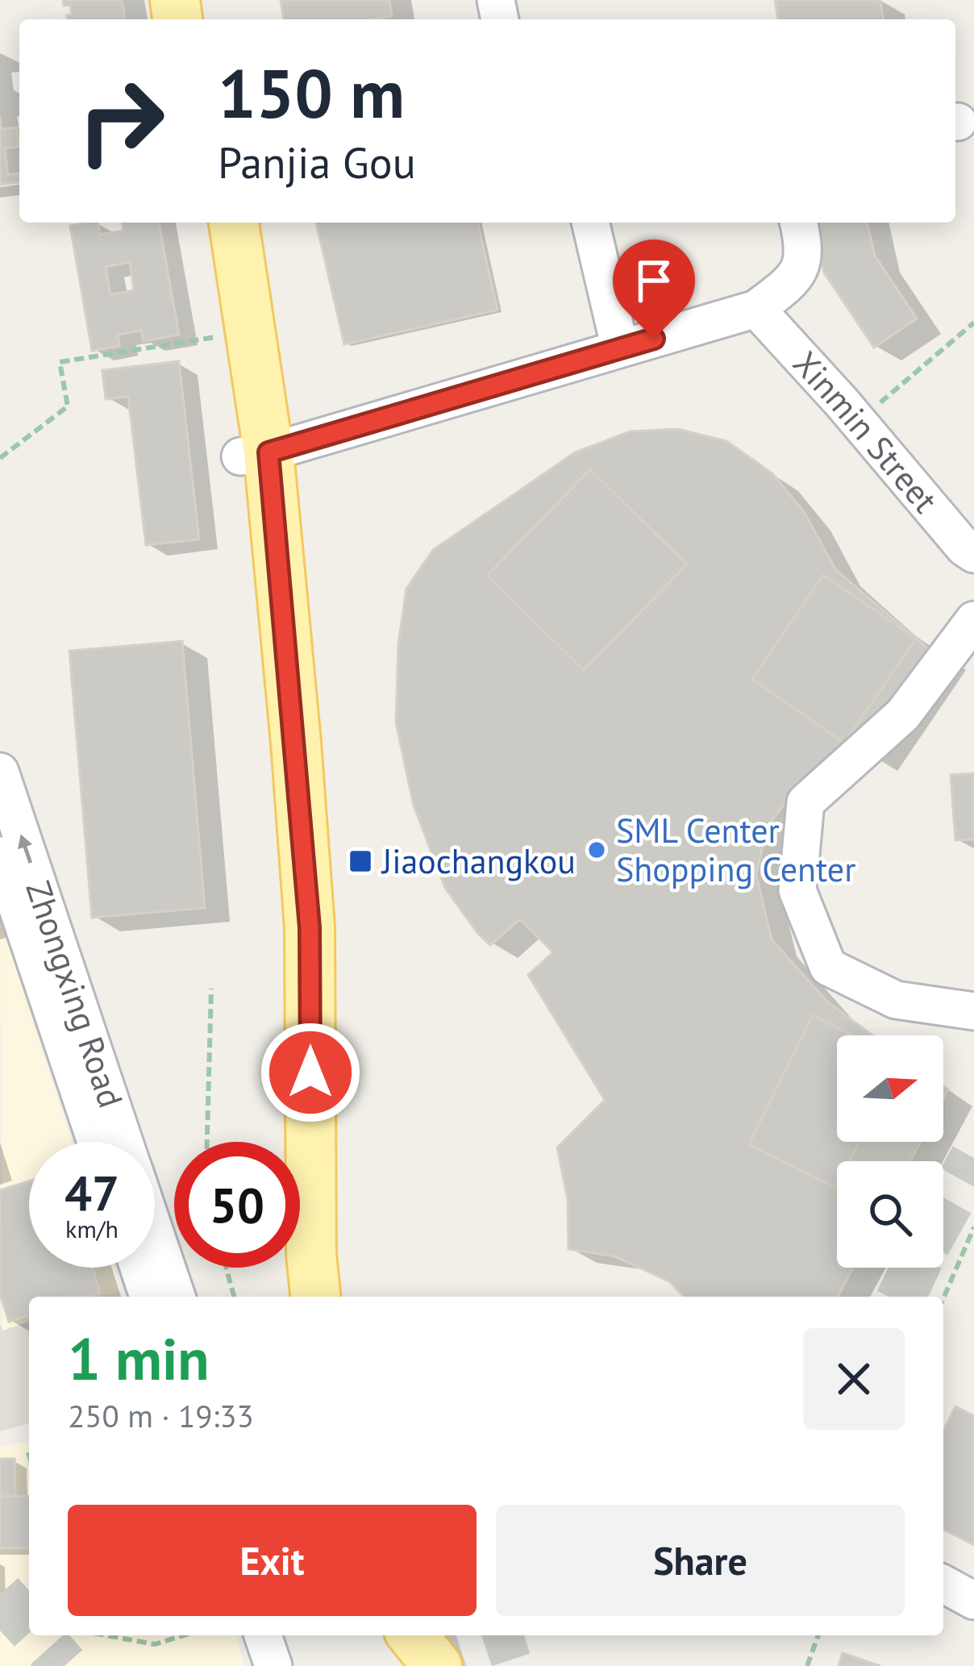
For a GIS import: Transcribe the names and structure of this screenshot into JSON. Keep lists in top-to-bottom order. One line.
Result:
{"streets":{"street":["Xinmin Street","Zhongxing Road"]},"places":{"other":["SML Center Shopping Center"],"transit":["Jiaochangkou"]},"north":"right","page":{"turn":["150 m","Panjia Gou"],"speed":"47 km/h","limit":"50","heading":["1 min","250 m · 19:33"],"buttons":["Exit","Share"]}}
